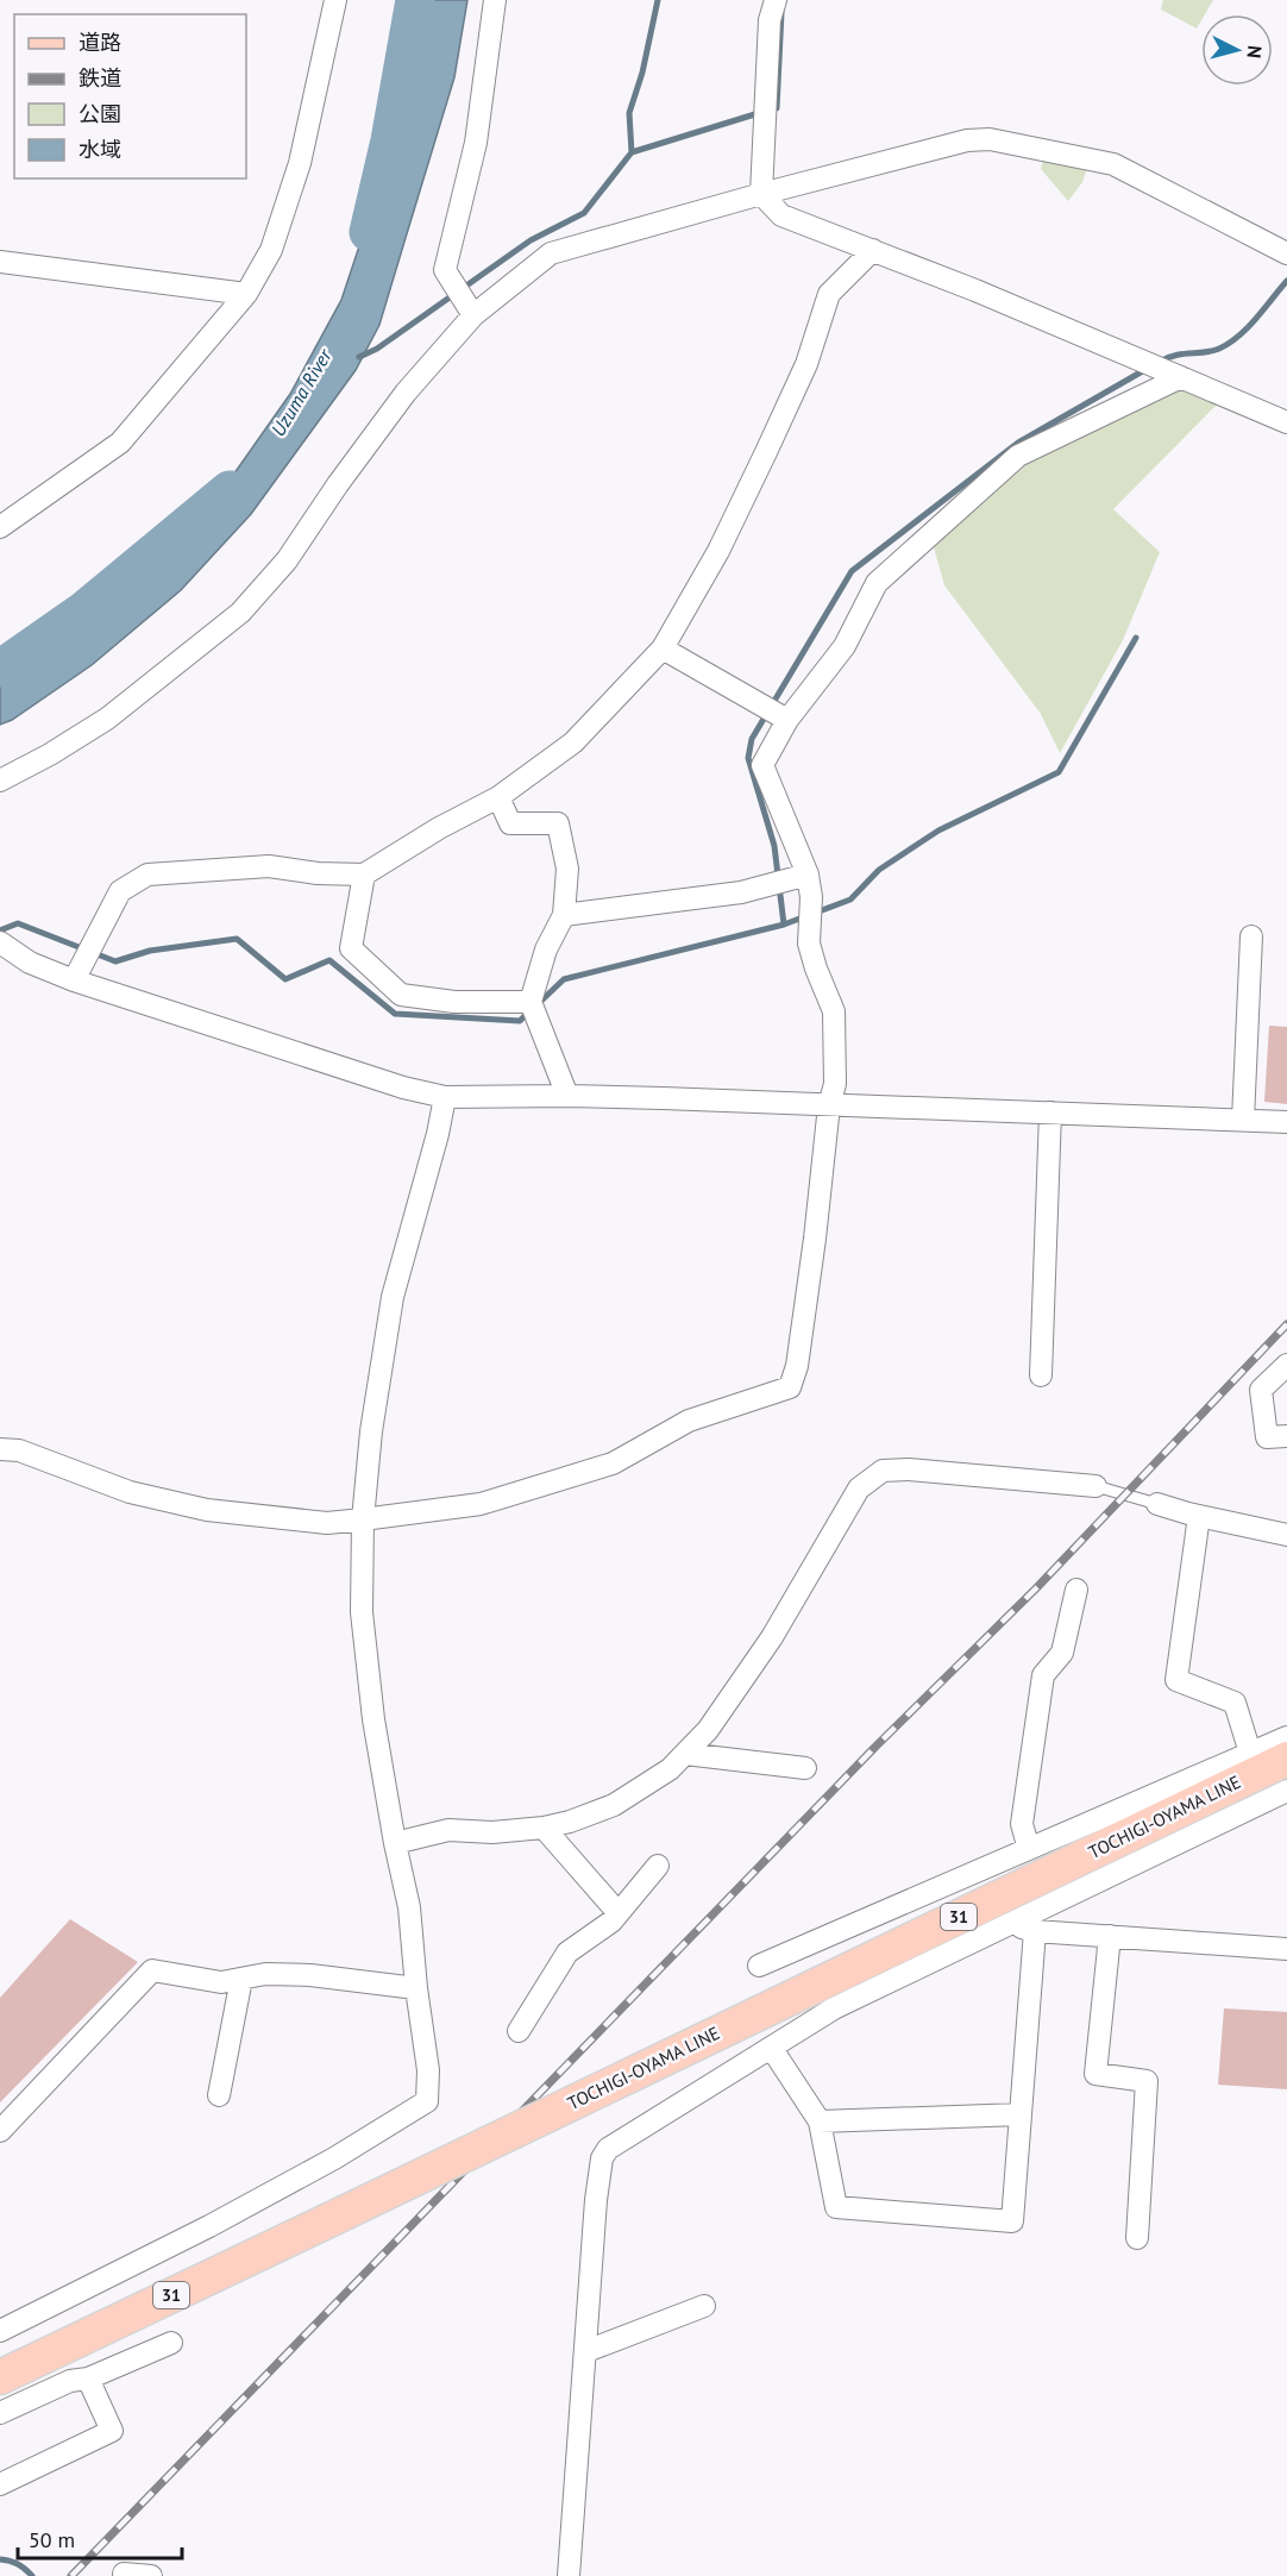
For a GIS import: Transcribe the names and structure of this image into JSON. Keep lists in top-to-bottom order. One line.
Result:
{"streets":{"main road":["TOCHIGI-OYAMA LINE","31"]},"water":["Uzuma River"],"legend":["道路","鉄道","公園","水域"],"scale_bar":"50 m","north":"right"}
